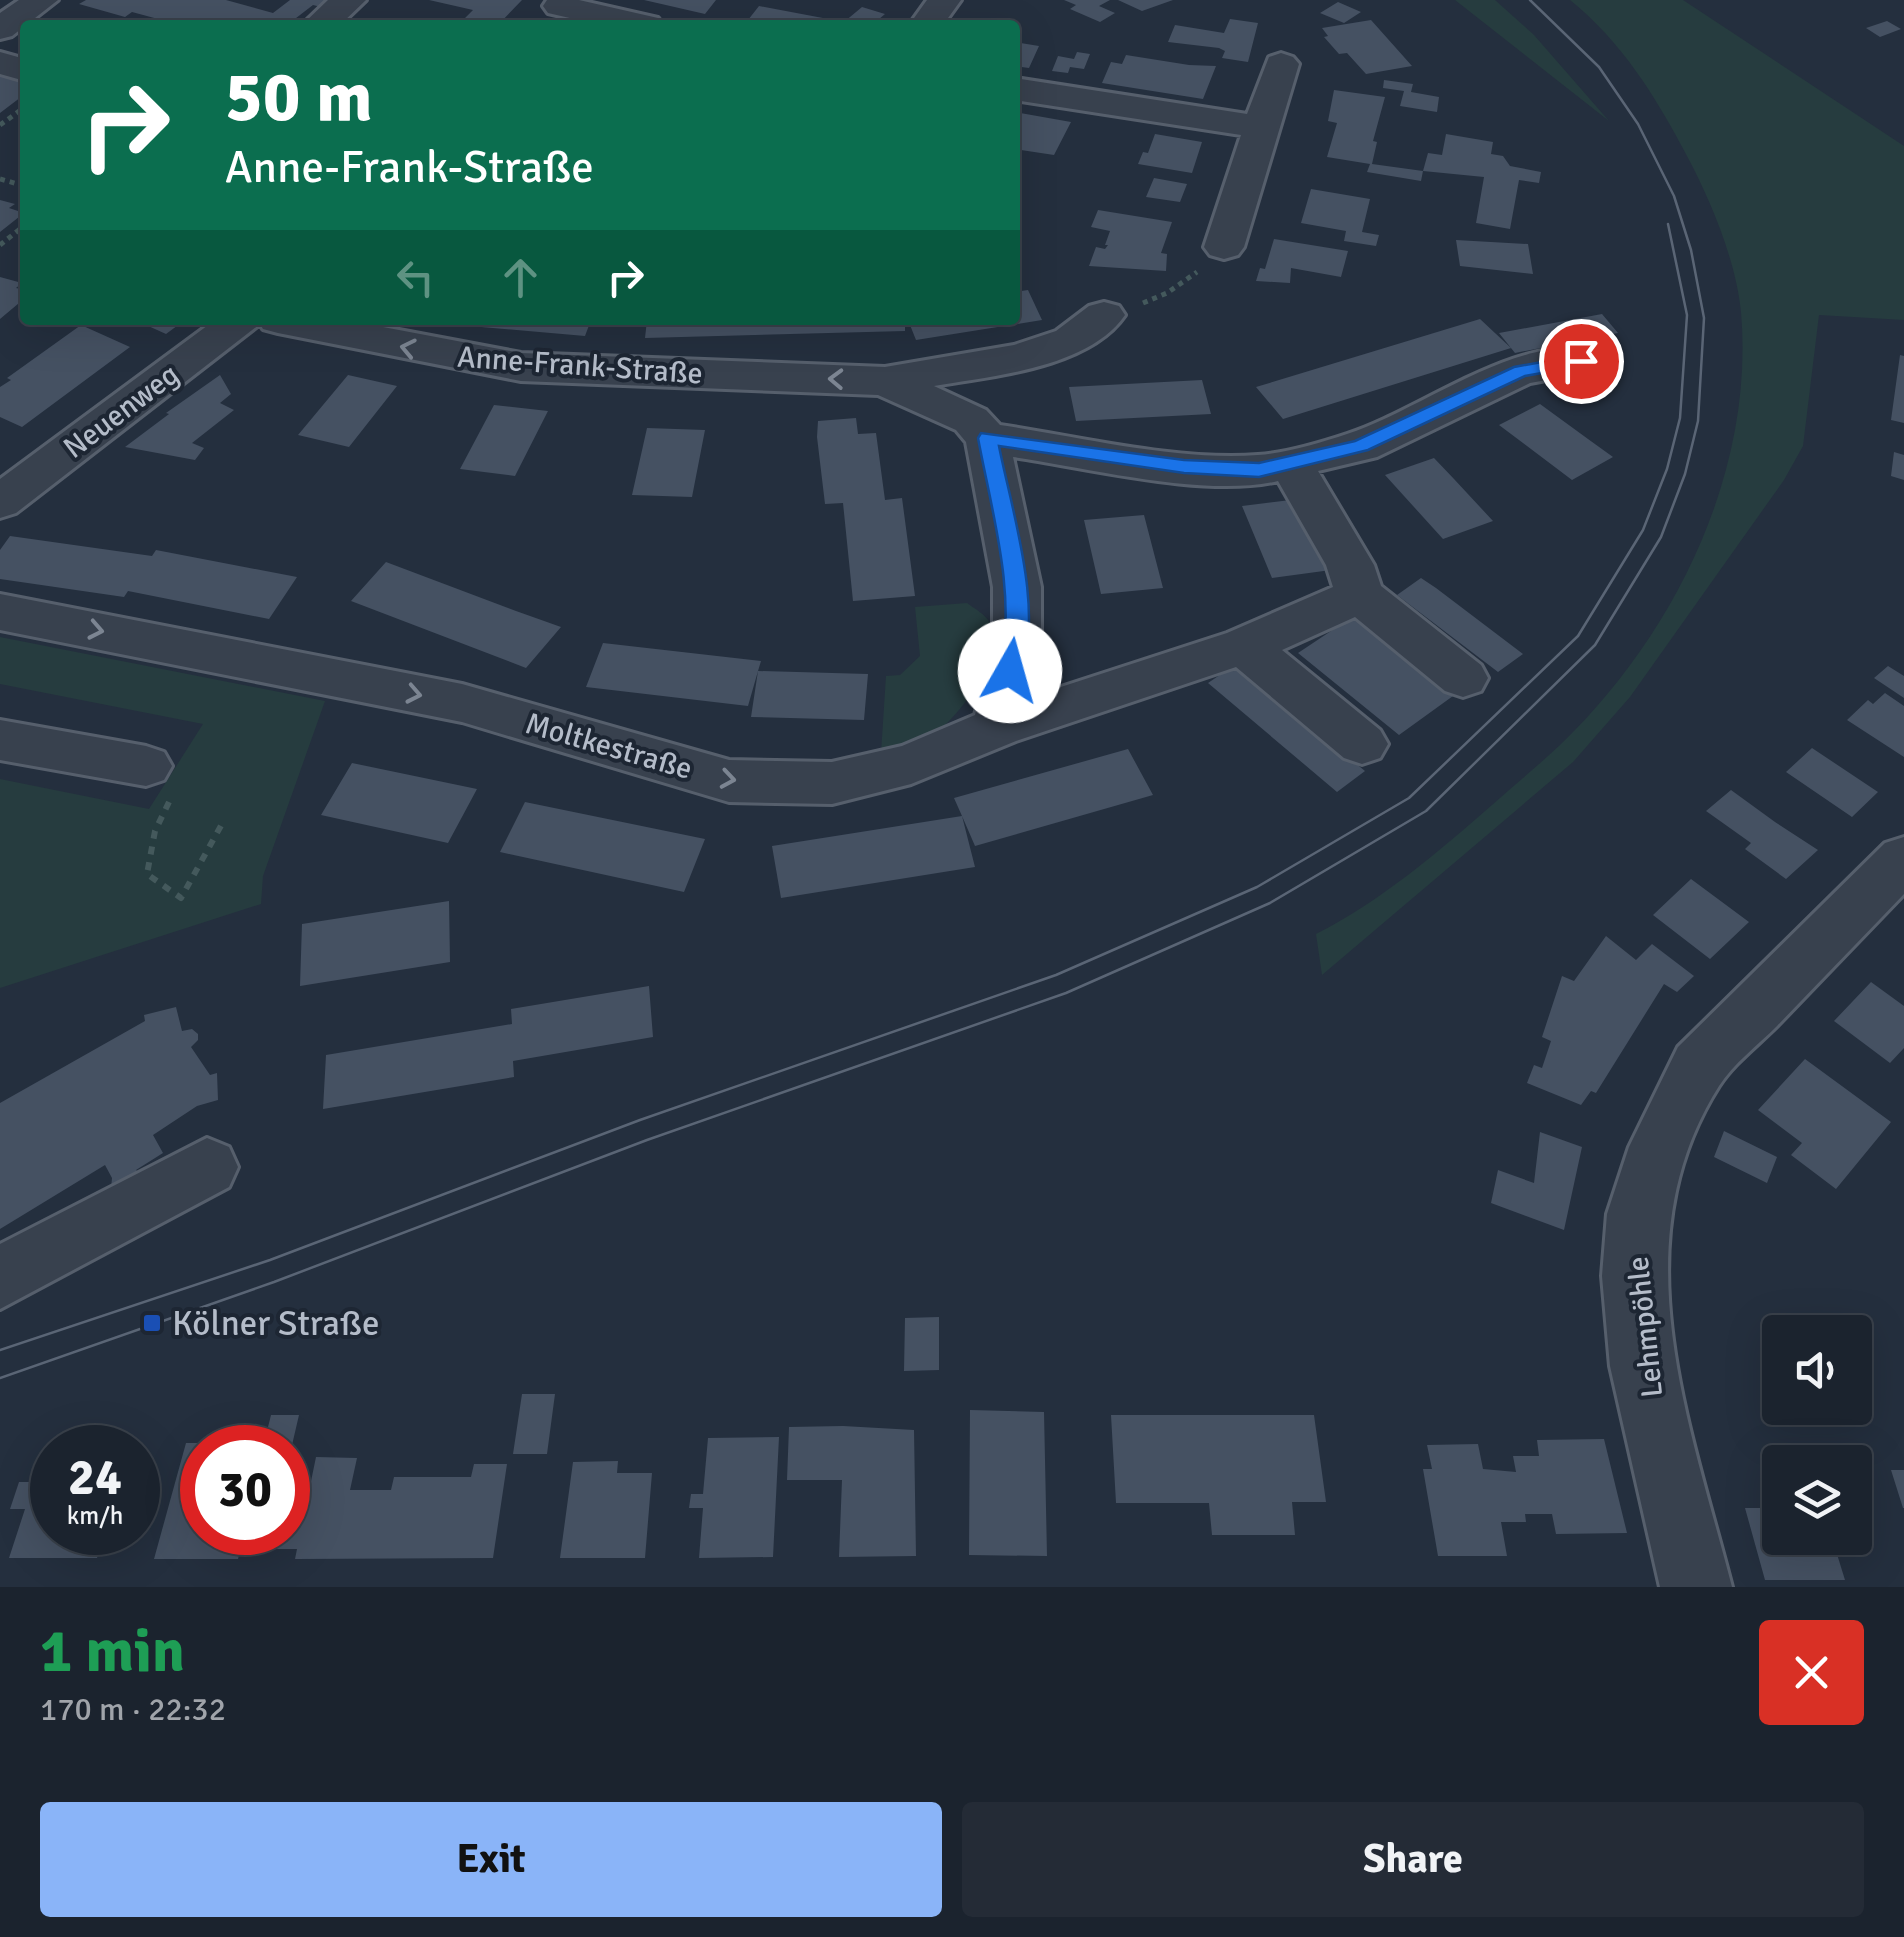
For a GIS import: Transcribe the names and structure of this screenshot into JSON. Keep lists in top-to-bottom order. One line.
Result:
{"streets":{"street":["Anne-Frank-Straße","Neuenweg","Moltkestraße","Lehmpöhle"]},"one_way":["Anne-Frank-Straße","Moltkestraße"],"places":{"transit":["Kölner Straße"]},"page":{"turn":["50 m","Anne-Frank-Straße"],"speed":"24 km/h","limit":"30","heading":["1 min","170 m · 22:32"],"buttons":["Exit","Share"]}}
